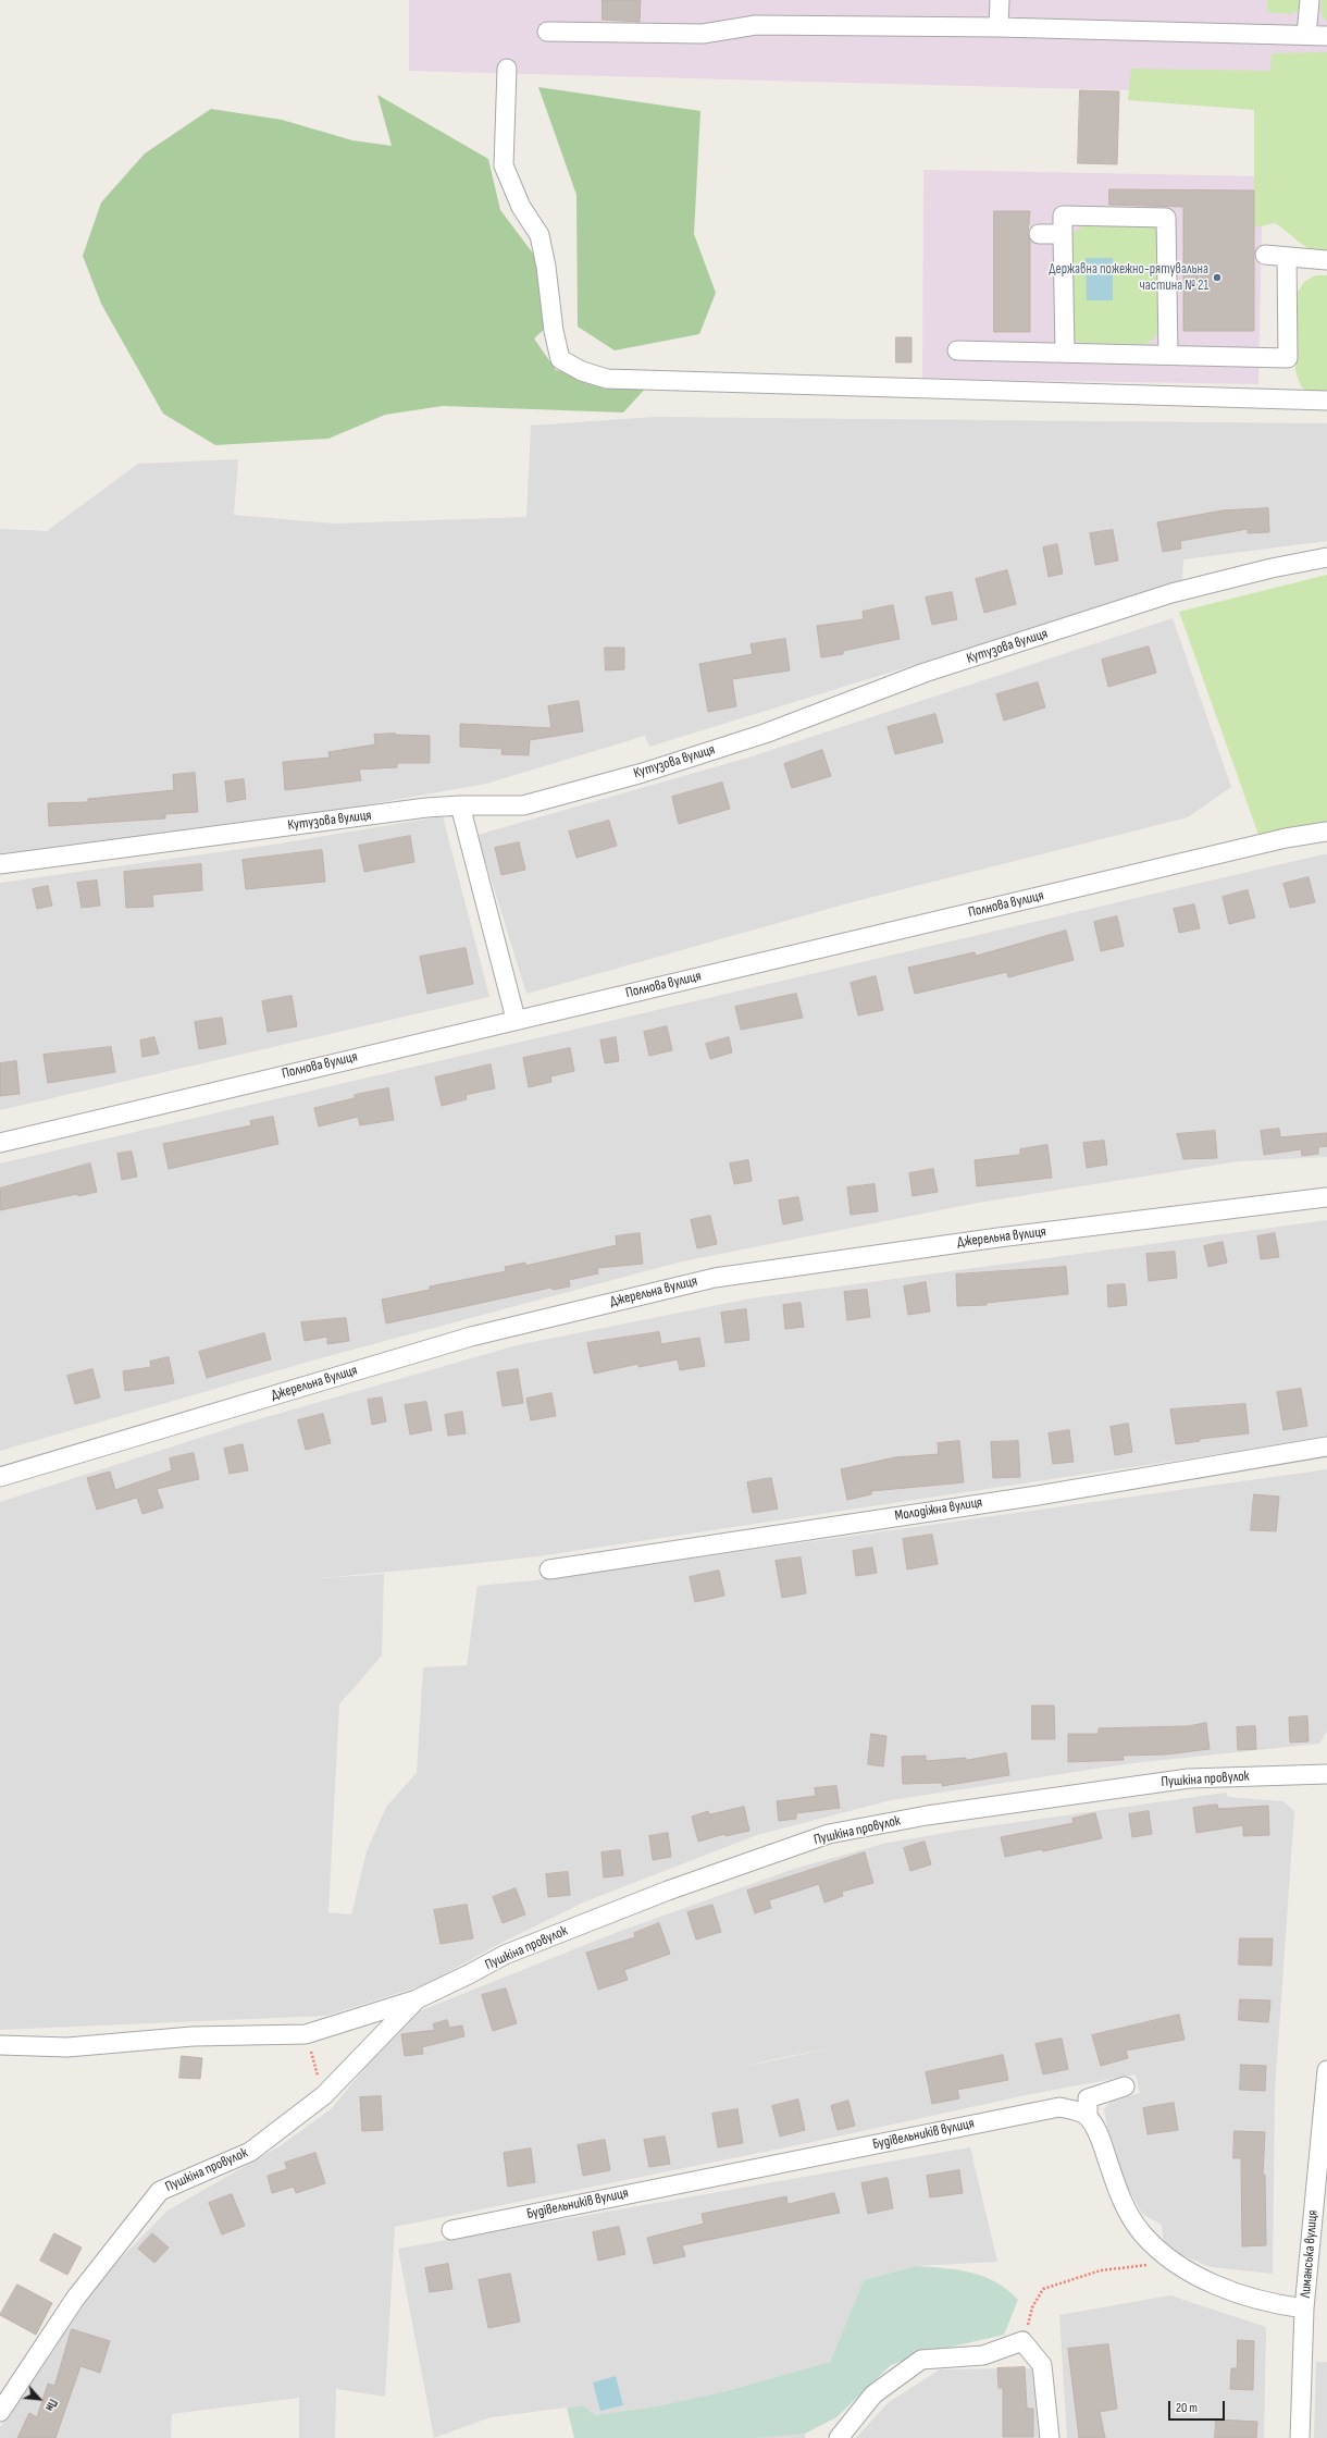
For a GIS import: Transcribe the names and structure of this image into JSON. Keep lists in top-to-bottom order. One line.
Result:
{"streets":{"street":["Кутузова вулиця","Полнова вулиця","Джерельна вулиця","Молодіжна вулиця","Пушкіна провулок","Будівельників вулиця","Лиманська вулиця"]},"places":["Державна пожежно-рятувальна частина № 21"],"scale_bar":"20 m","north":"bottom right"}
